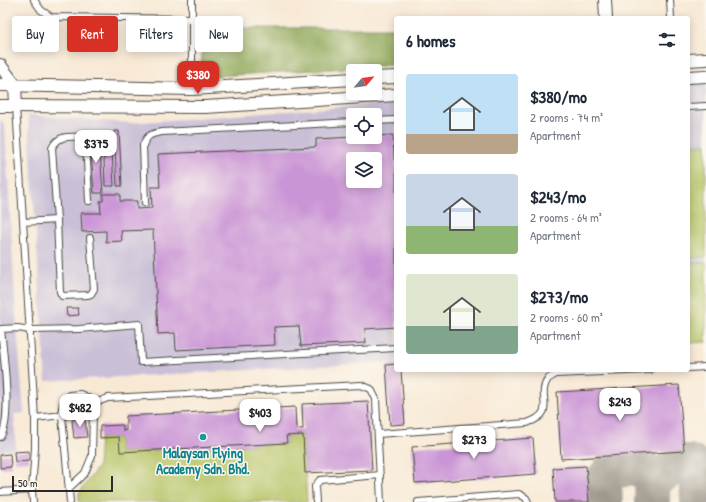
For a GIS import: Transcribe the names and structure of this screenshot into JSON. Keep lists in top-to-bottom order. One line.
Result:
{"places":["Malaysan Flying Academy Sdn. Bhd."],"scale_bar":"50 m","north":"top right","page":{"chip":["Buy","Rent","Filters","New"],"heading":"6 homes","price":["$380","$375","$243","$482","$403","$273"],"list":[{"name":"$380/mo","note":"2 rooms · 74 m² · Apartment"},{"name":"$243/mo","note":"2 rooms · 64 m² · Apartment"},{"name":"$273/mo","note":"2 rooms · 60 m² · Apartment"}],"scale":"50 m"}}
